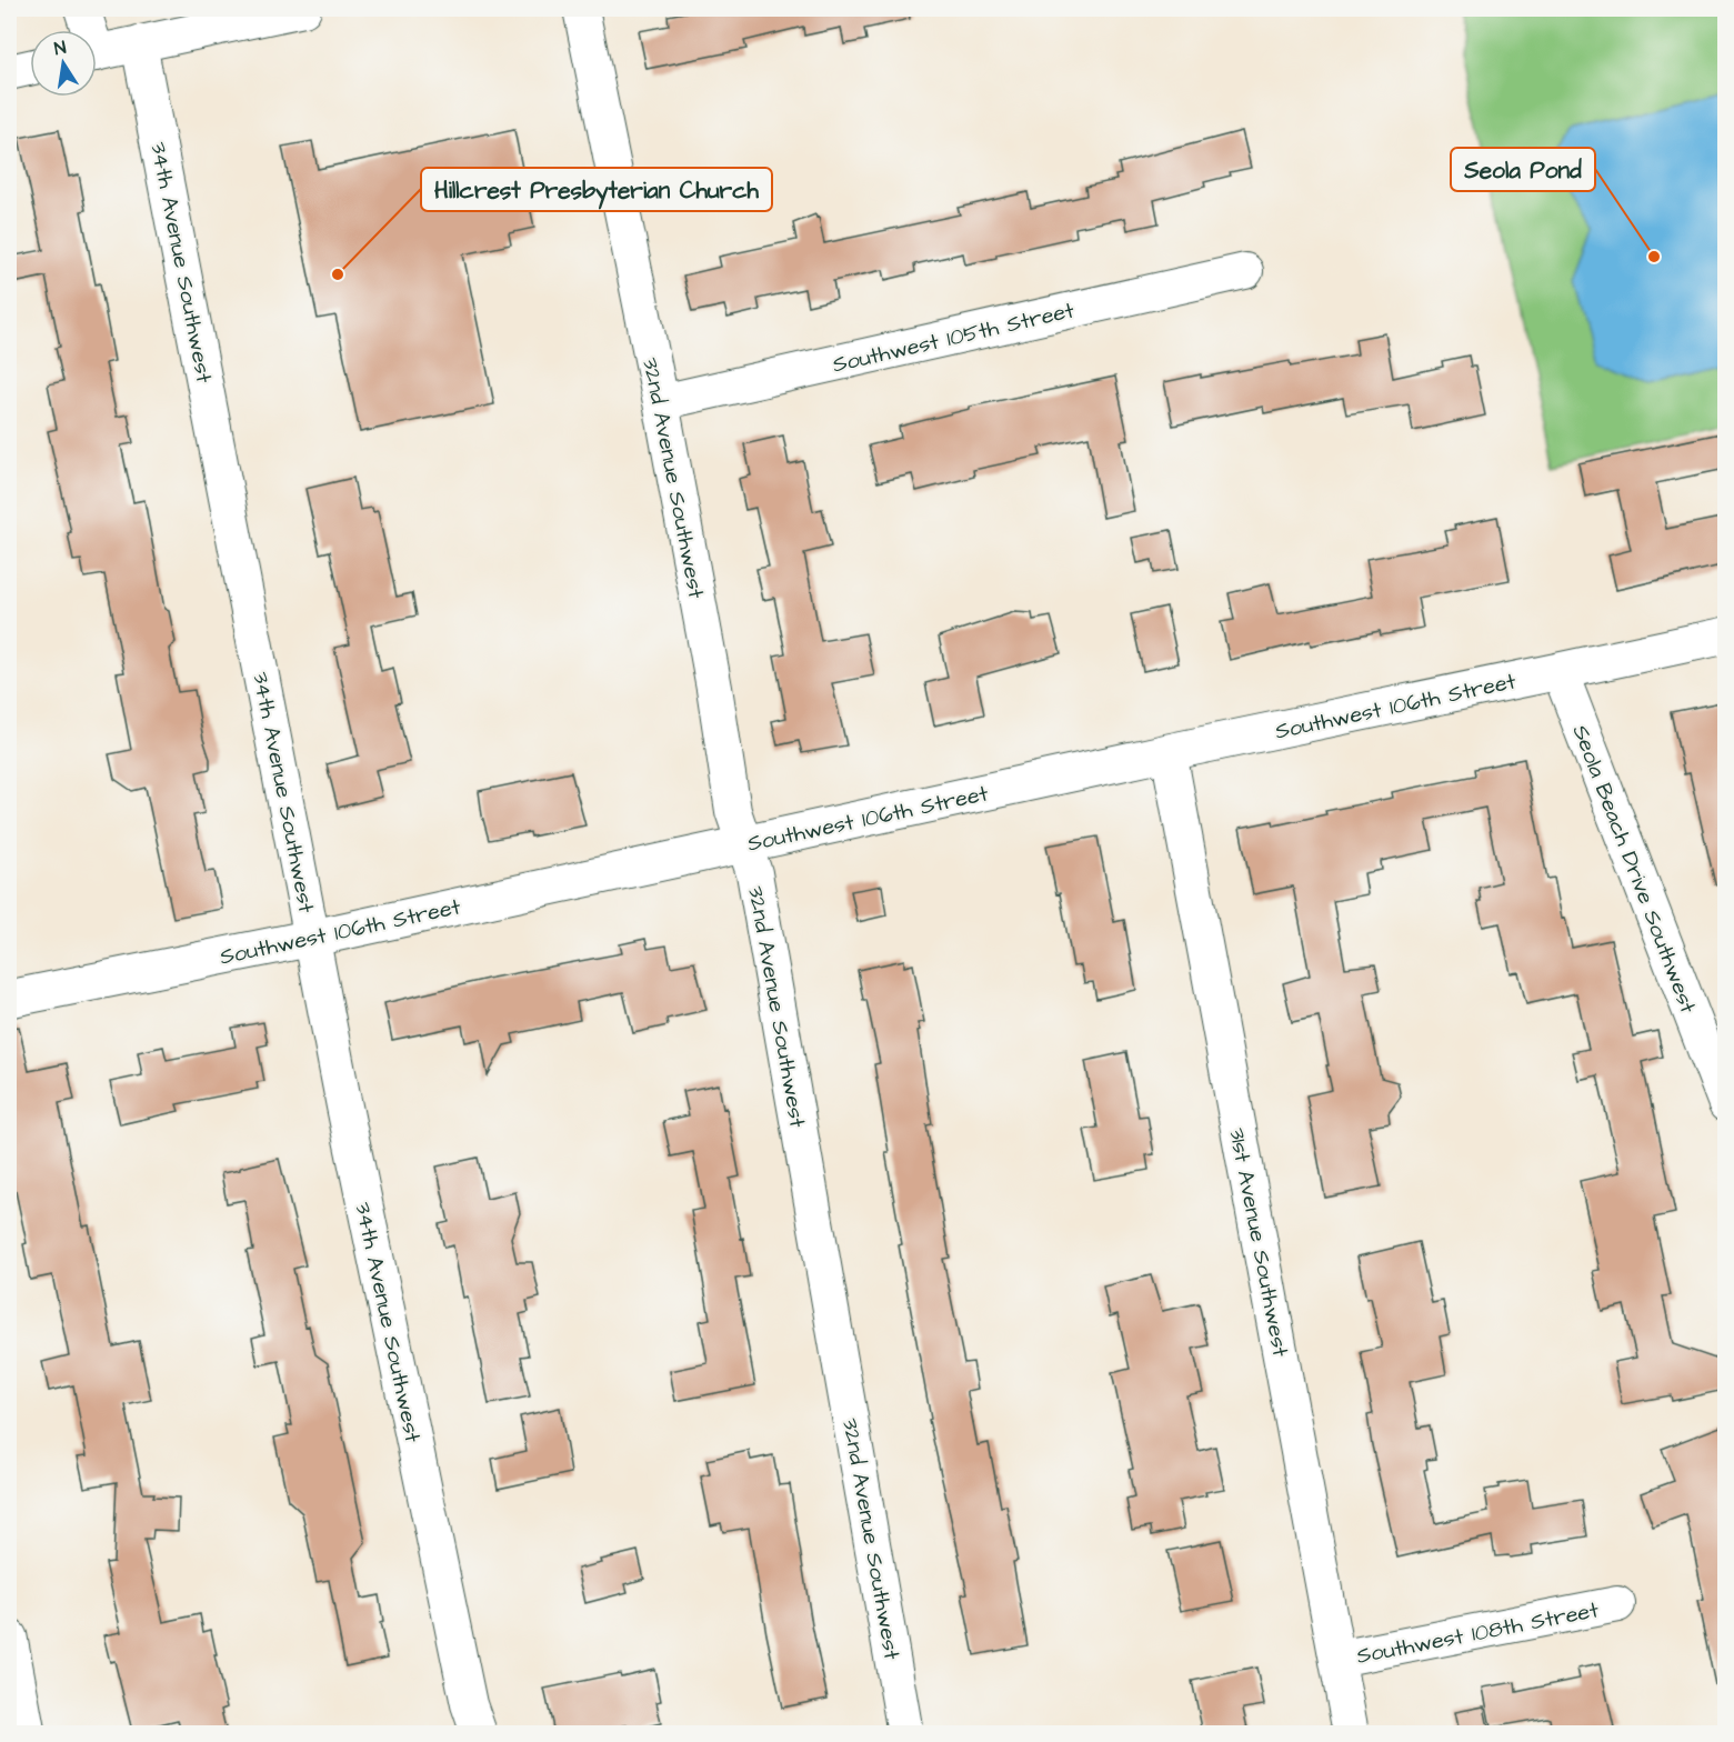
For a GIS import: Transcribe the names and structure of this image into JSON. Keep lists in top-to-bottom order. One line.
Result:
{"streets":{"street":["34th Avenue Southwest","Southwest 105th Street","32nd Avenue Southwest","Southwest 106th Street","Seola Beach Drive Southwest","31st Avenue Southwest","Southwest 108th Street"]},"crossings":[["34th Avenue Southwest","Southwest 106th Street"],["Southwest 105th Street","32nd Avenue Southwest"],["32nd Avenue Southwest","Southwest 106th Street"],["Southwest 106th Street","Seola Beach Drive Southwest"],["Southwest 106th Street","31st Avenue Southwest"],["31st Avenue Southwest","Southwest 108th Street"]],"places":["Seola Pond","Hillcrest Presbyterian Church"],"north":"top"}
